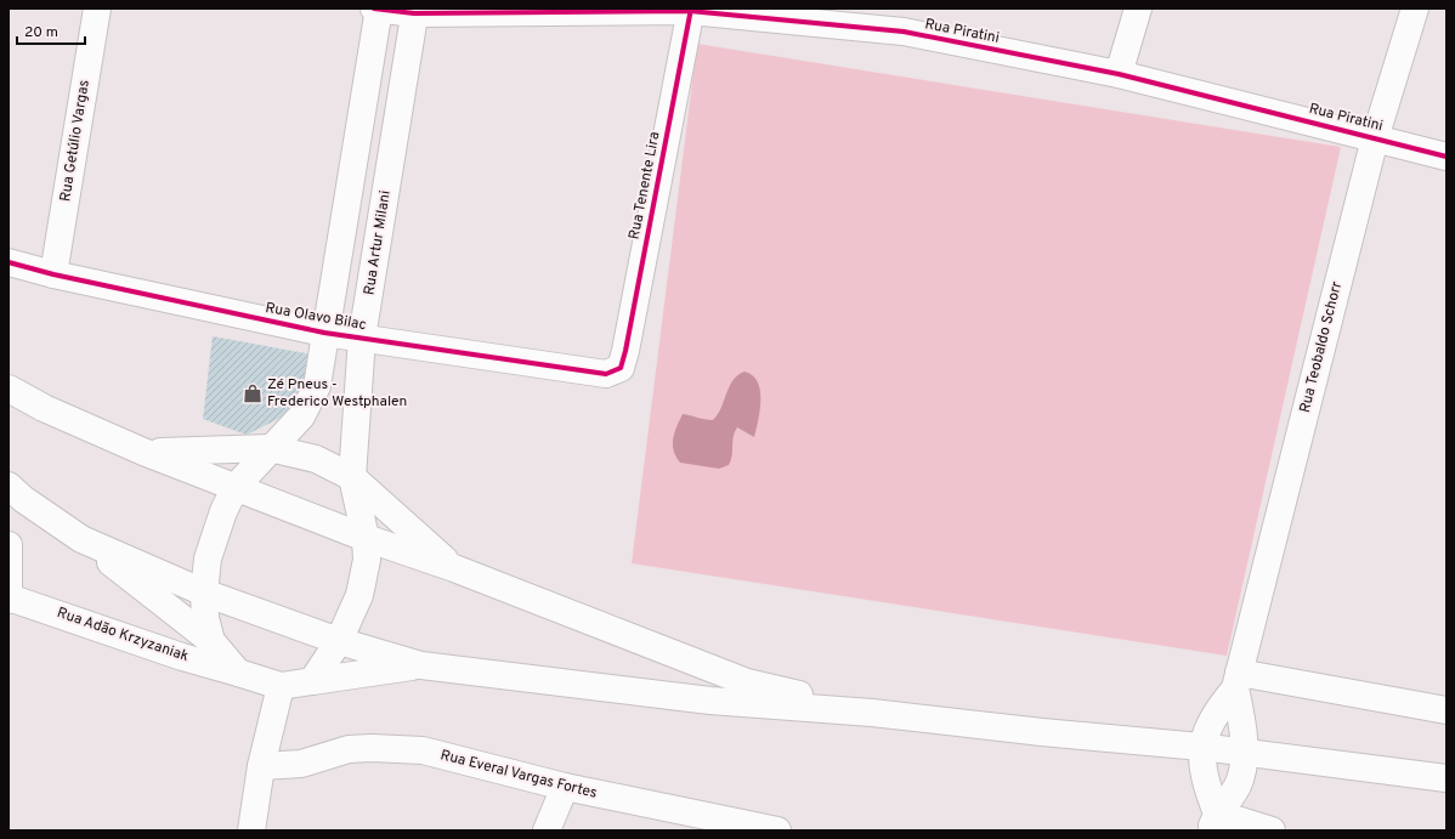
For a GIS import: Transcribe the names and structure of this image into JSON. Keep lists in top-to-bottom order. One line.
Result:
{"streets":{"main road":["Rua Piratini","Rua Getúlio Vargas","Rua Tenente Lira","Rua Artur Milani","Rua Olavo Bilac","Rua Teobaldo Schorr","Rua Adão Krzyzaniak","Rua Everal Vargas Fortes"]},"crossings":[["Rua Piratini","Rua Tenente Lira"],["Rua Piratini","Rua Artur Milani"],["Rua Piratini","Rua Teobaldo Schorr"],["Rua Getúlio Vargas","Rua Olavo Bilac"],["Rua Tenente Lira","Rua Olavo Bilac"],["Rua Artur Milani","Rua Olavo Bilac"]],"places":{"shop":["Zé Pneus - Frederico Westphalen"]},"scale_bar":"20 m"}
